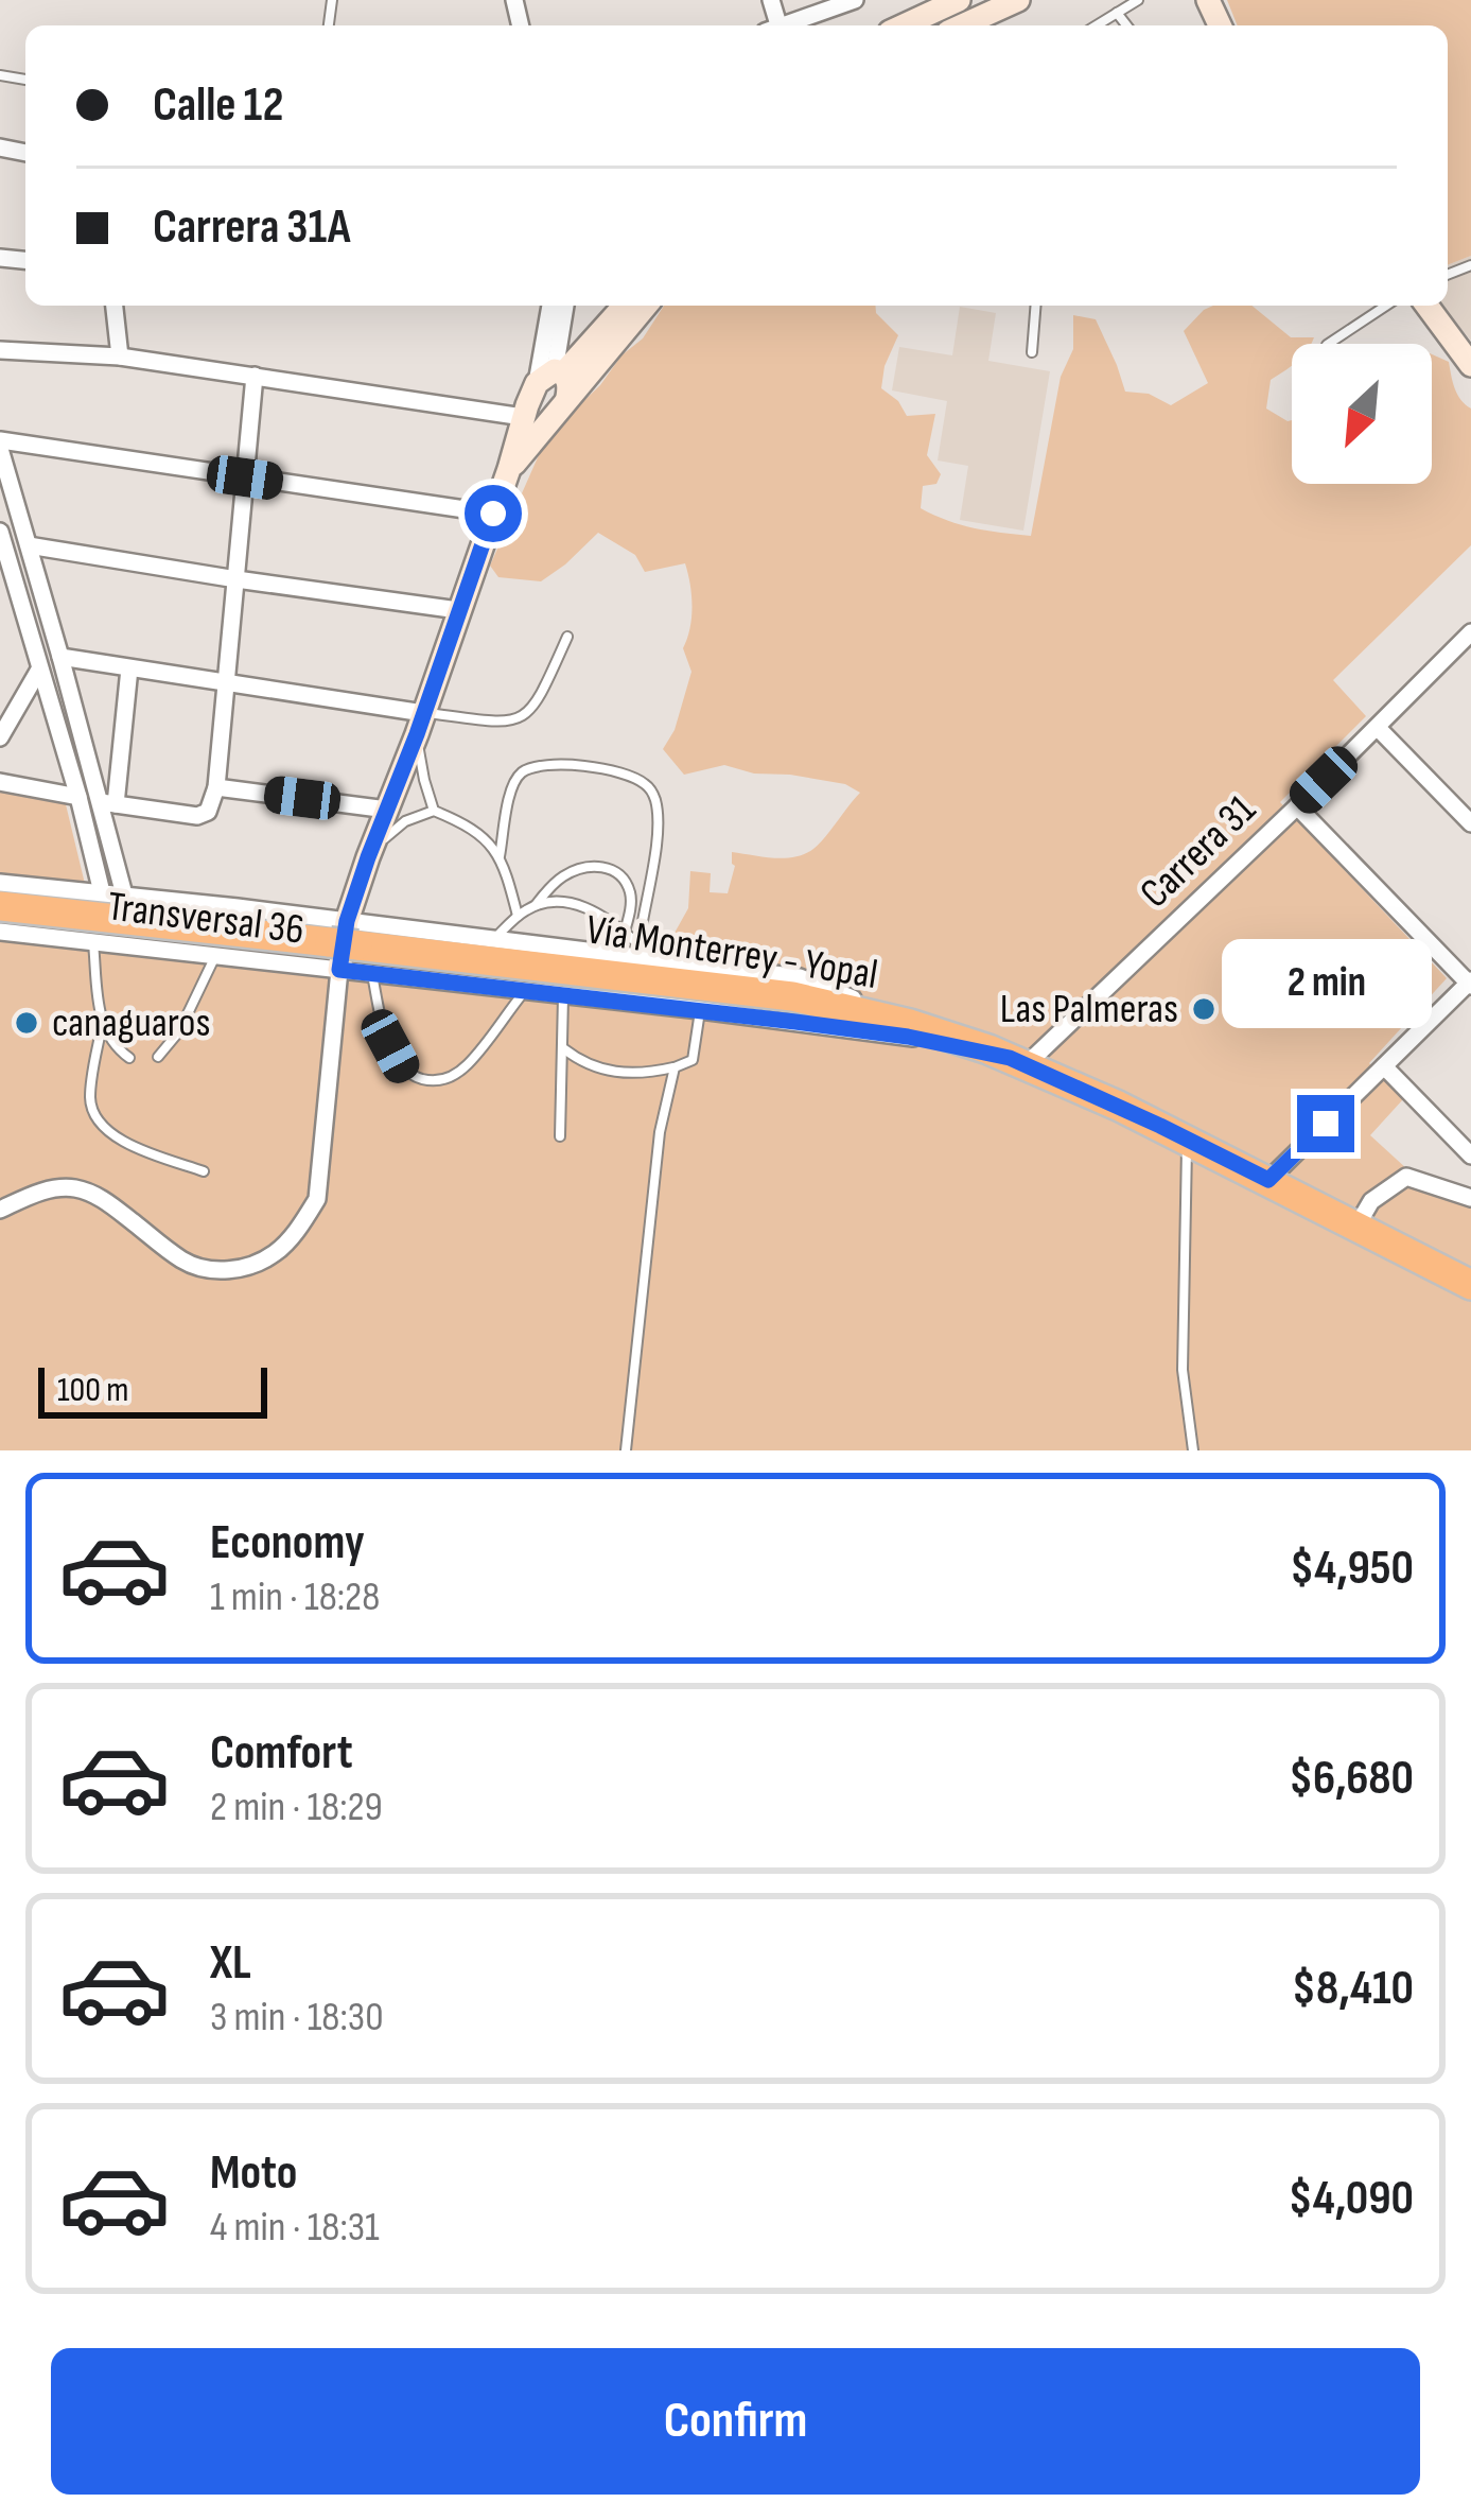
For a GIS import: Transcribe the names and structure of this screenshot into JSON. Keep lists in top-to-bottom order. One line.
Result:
{"streets":{"highway":["Vía Monterrey - Yopal"],"street":["Carrera 31","Transversal 36"]},"crossings":[["Carrera 31","Vía Monterrey - Yopal"],["Transversal 36","Vía Monterrey - Yopal"]],"places":["Las Palmeras","canaguaros"],"scale_bar":"100 m","north":"bottom left","page":{"banner":["Calle 12","Carrera 31A"],"bubble":"2 min","scale":"100 m","list":[{"name":"Economy","note":"1 min · 18:28","value":"$4,950"},{"name":"Comfort","note":"2 min · 18:29","value":"$6,680"},{"name":"XL","note":"3 min · 18:30","value":"$8,410"},{"name":"Moto","note":"4 min · 18:31","value":"$4,090"}],"buttons":"Confirm"}}
